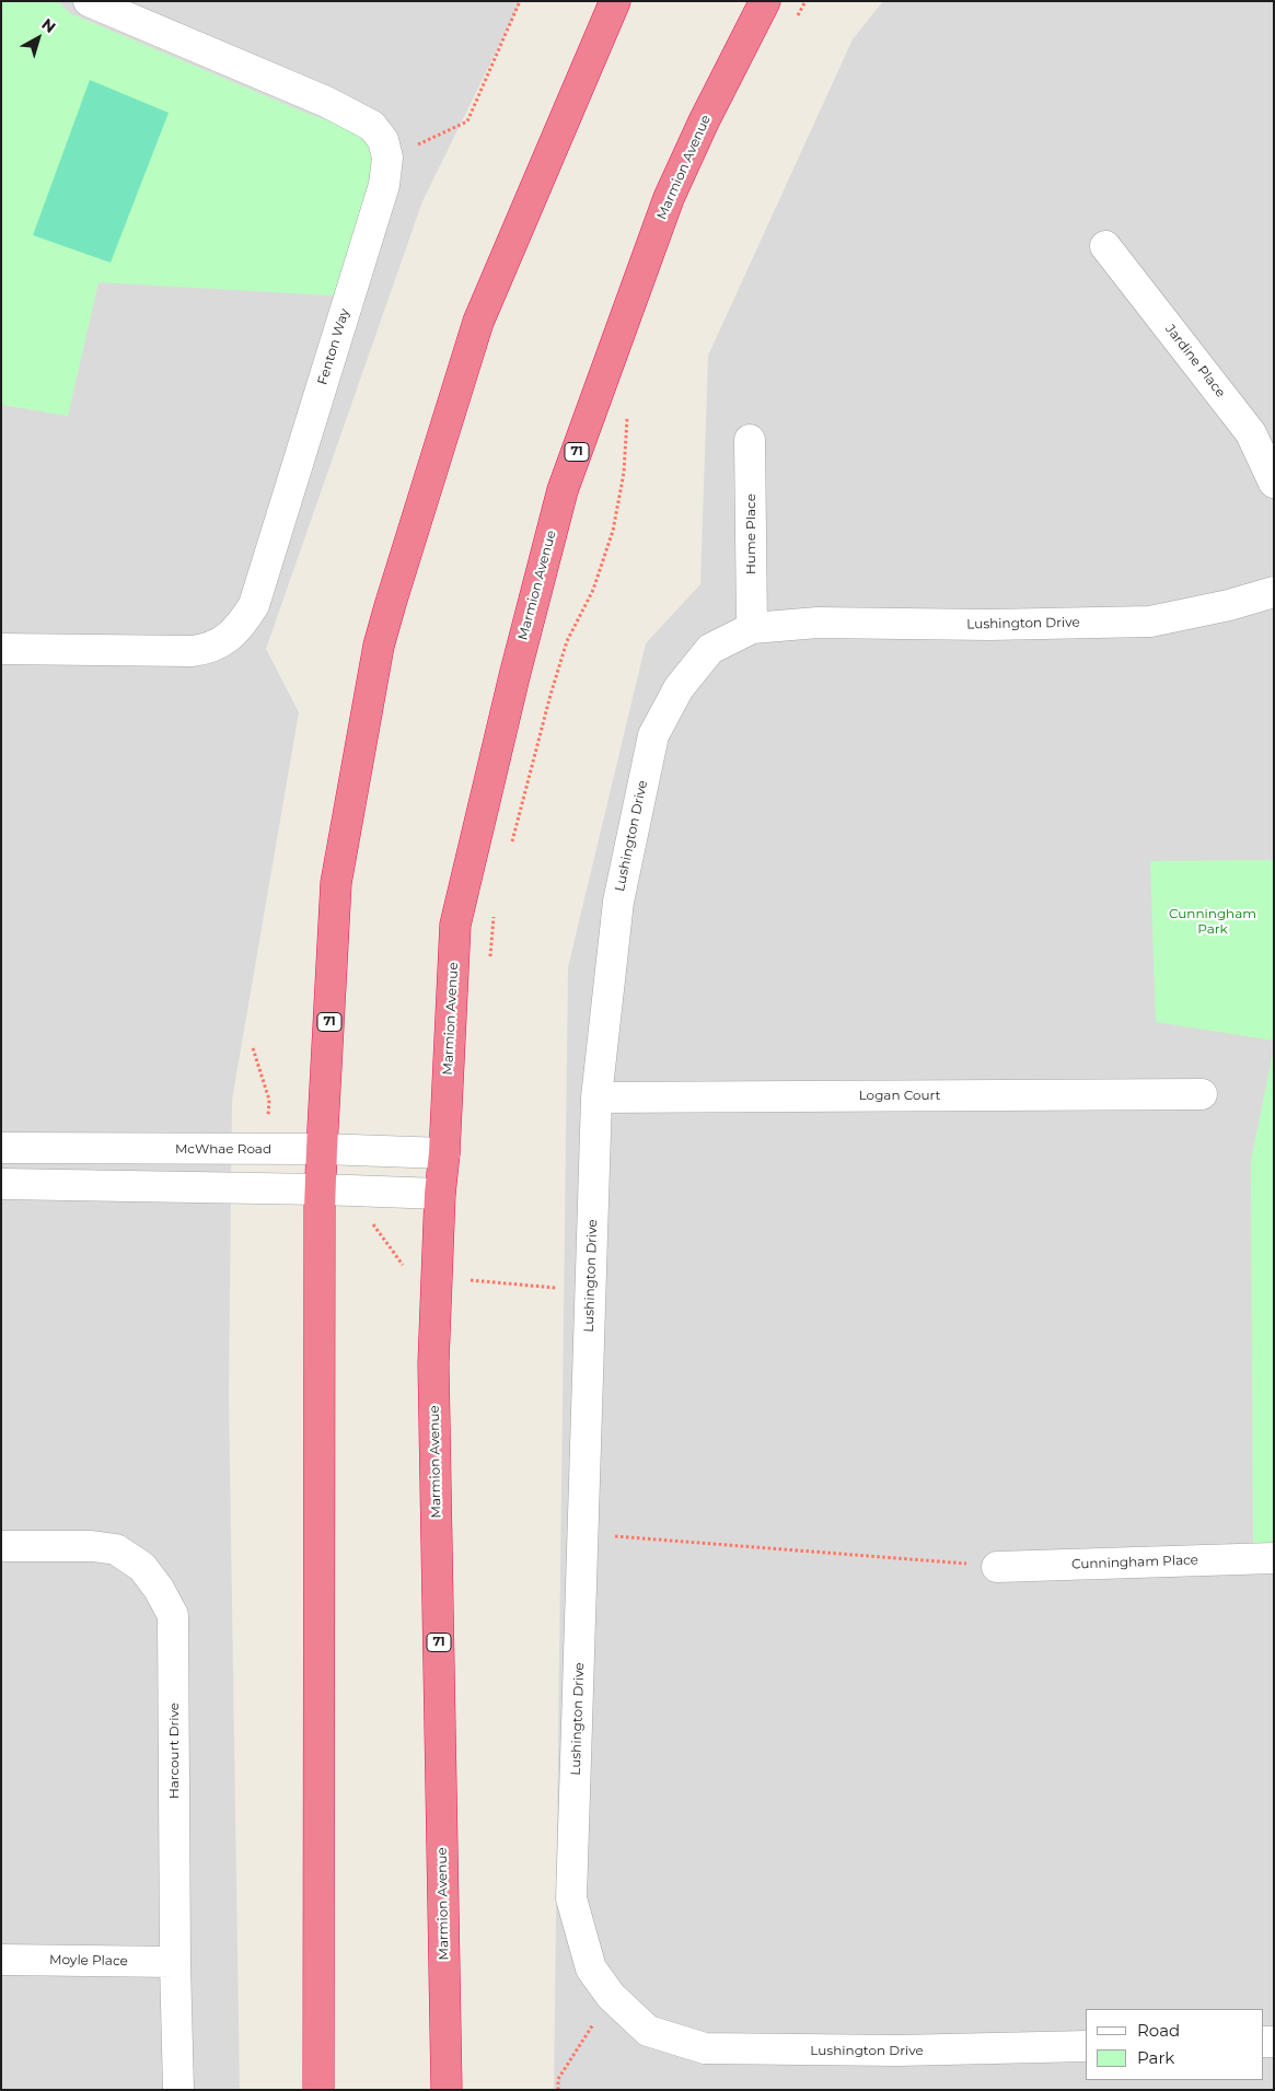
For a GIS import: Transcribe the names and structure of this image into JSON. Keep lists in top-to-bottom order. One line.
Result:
{"streets":{"highway":["Marmion Avenue","71"],"street":["Fenton Way","Jardine Place","Hume Place","Lushington Drive","Logan Court","McWhae Road","Cunningham Place","Harcourt Drive","Moyle Place"]},"crossings":[["Marmion Avenue","McWhae Road"],["71","McWhae Road"],["Hume Place","Lushington Drive"],["Lushington Drive","Logan Court"],["Harcourt Drive","Moyle Place"]],"parks":["Cunningham Park"],"legend":["Road","Park"],"north":"top right"}
